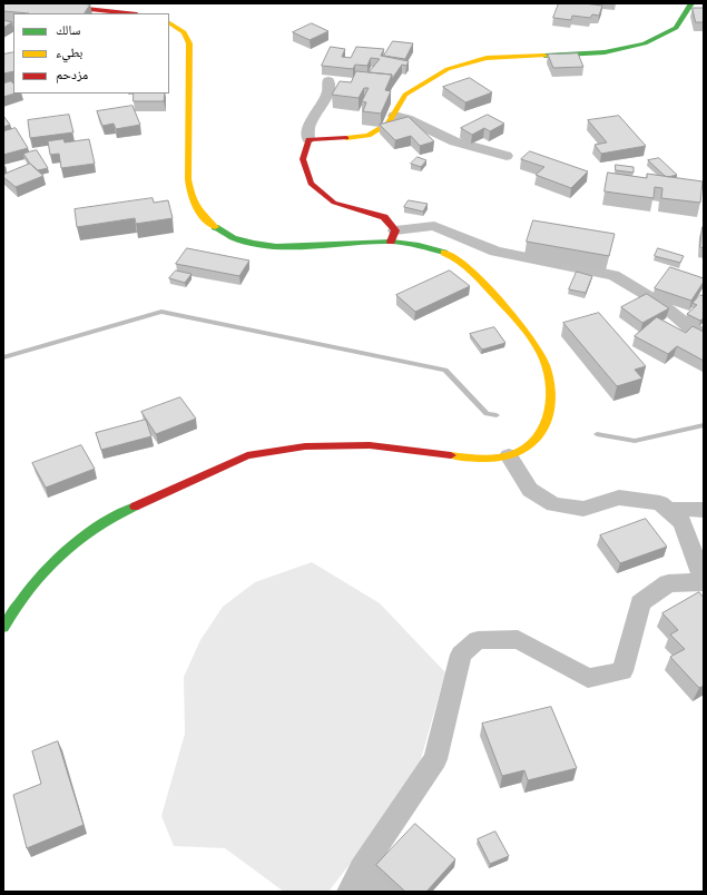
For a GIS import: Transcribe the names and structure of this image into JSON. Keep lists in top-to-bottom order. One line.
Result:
{"legend":["سالك","بطيء","مزدحم"]}
